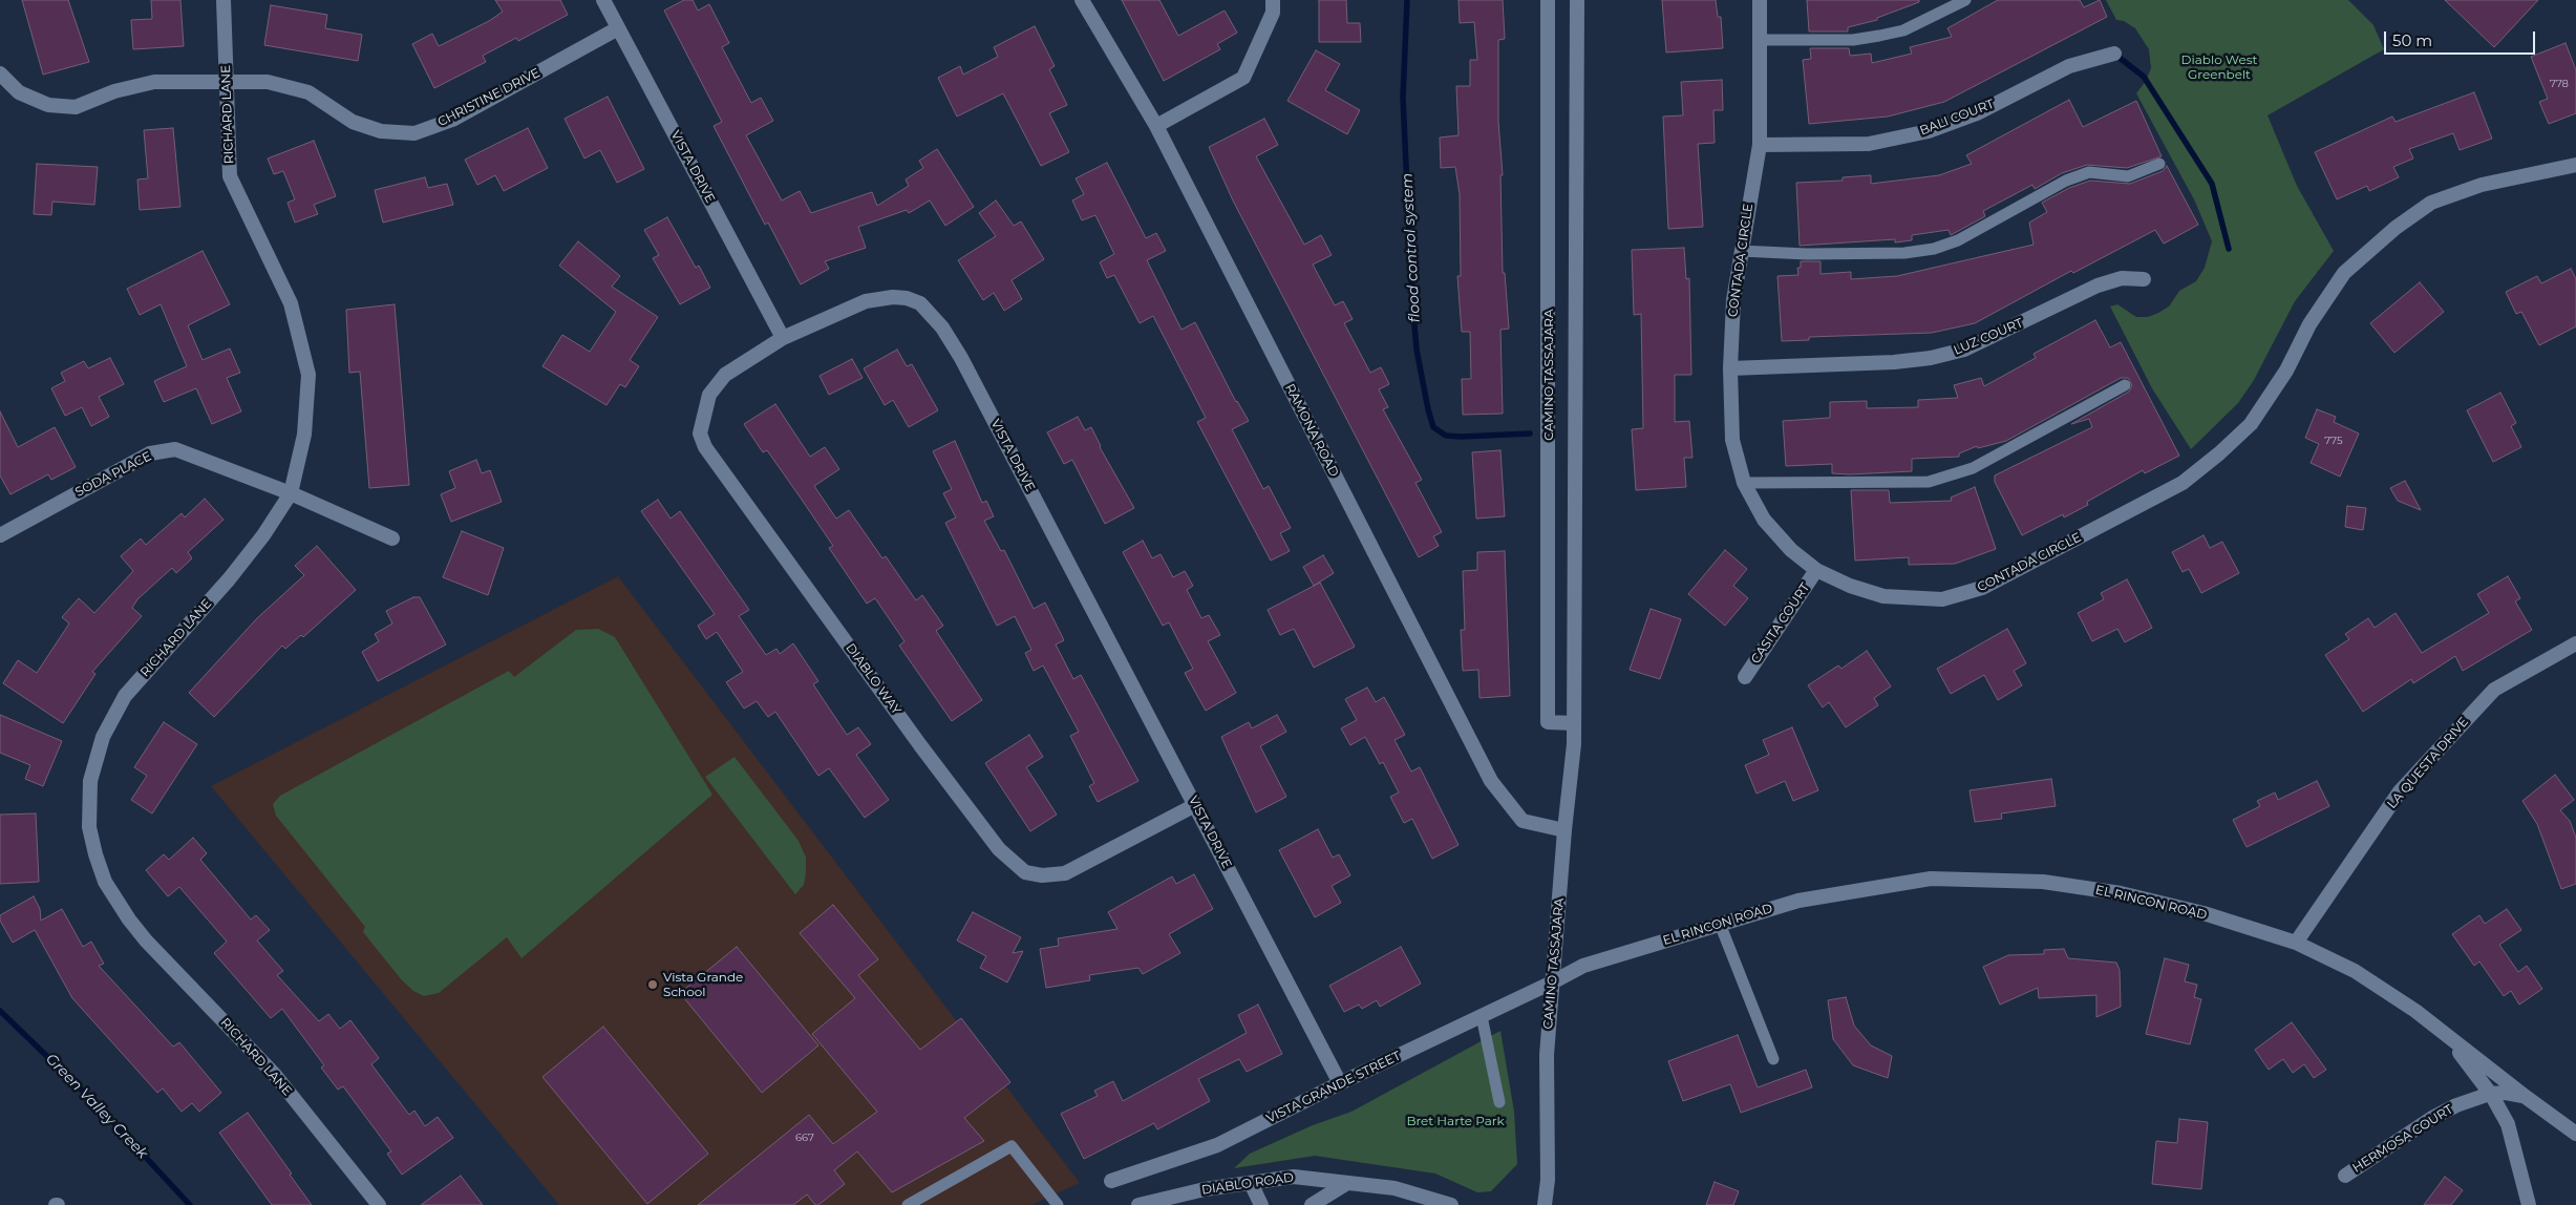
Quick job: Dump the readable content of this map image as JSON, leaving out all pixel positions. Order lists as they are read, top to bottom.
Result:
{
  "streets": {
    "street": [
      "CHRISTINE DRIVE",
      "RICHARD LANE",
      "BALI COURT",
      "VISTA DRIVE",
      "CONTADA CIRCLE",
      "LUZ COURT",
      "CAMINO TASSAJARA",
      "RAMONA ROAD",
      "SODA PLACE",
      "CASITA COURT",
      "DIABLO WAY",
      "LA QUESTA DRIVE",
      "EL RINCON ROAD",
      "VISTA GRANDE STREET",
      "HERMOSA COURT",
      "DIABLO ROAD"
    ]
  },
  "crossings": [
    ["CHRISTINE DRIVE", "RICHARD LANE"],
    ["CHRISTINE DRIVE", "VISTA DRIVE"],
    ["RICHARD LANE", "SODA PLACE"],
    ["BALI COURT", "CONTADA CIRCLE"],
    ["VISTA DRIVE", "DIABLO WAY"],
    ["VISTA DRIVE", "VISTA GRANDE STREET"],
    ["CONTADA CIRCLE", "LUZ COURT"],
    ["CONTADA CIRCLE", "CASITA COURT"],
    ["CAMINO TASSAJARA", "RAMONA ROAD"],
    ["CAMINO TASSAJARA", "EL RINCON ROAD"],
    ["CAMINO TASSAJARA", "VISTA GRANDE STREET"],
    ["LA QUESTA DRIVE", "EL RINCON ROAD"],
    ["EL RINCON ROAD", "VISTA GRANDE STREET"]
  ],
  "water": ["flood control system", "Green Valley Creek"],
  "parks": ["Diablo West Greenbelt", "Bret Harte Park"],
  "places": ["Vista Grande School"],
  "house_numbers": ["778", "775", "667"],
  "scale_bar": "50 m"
}
